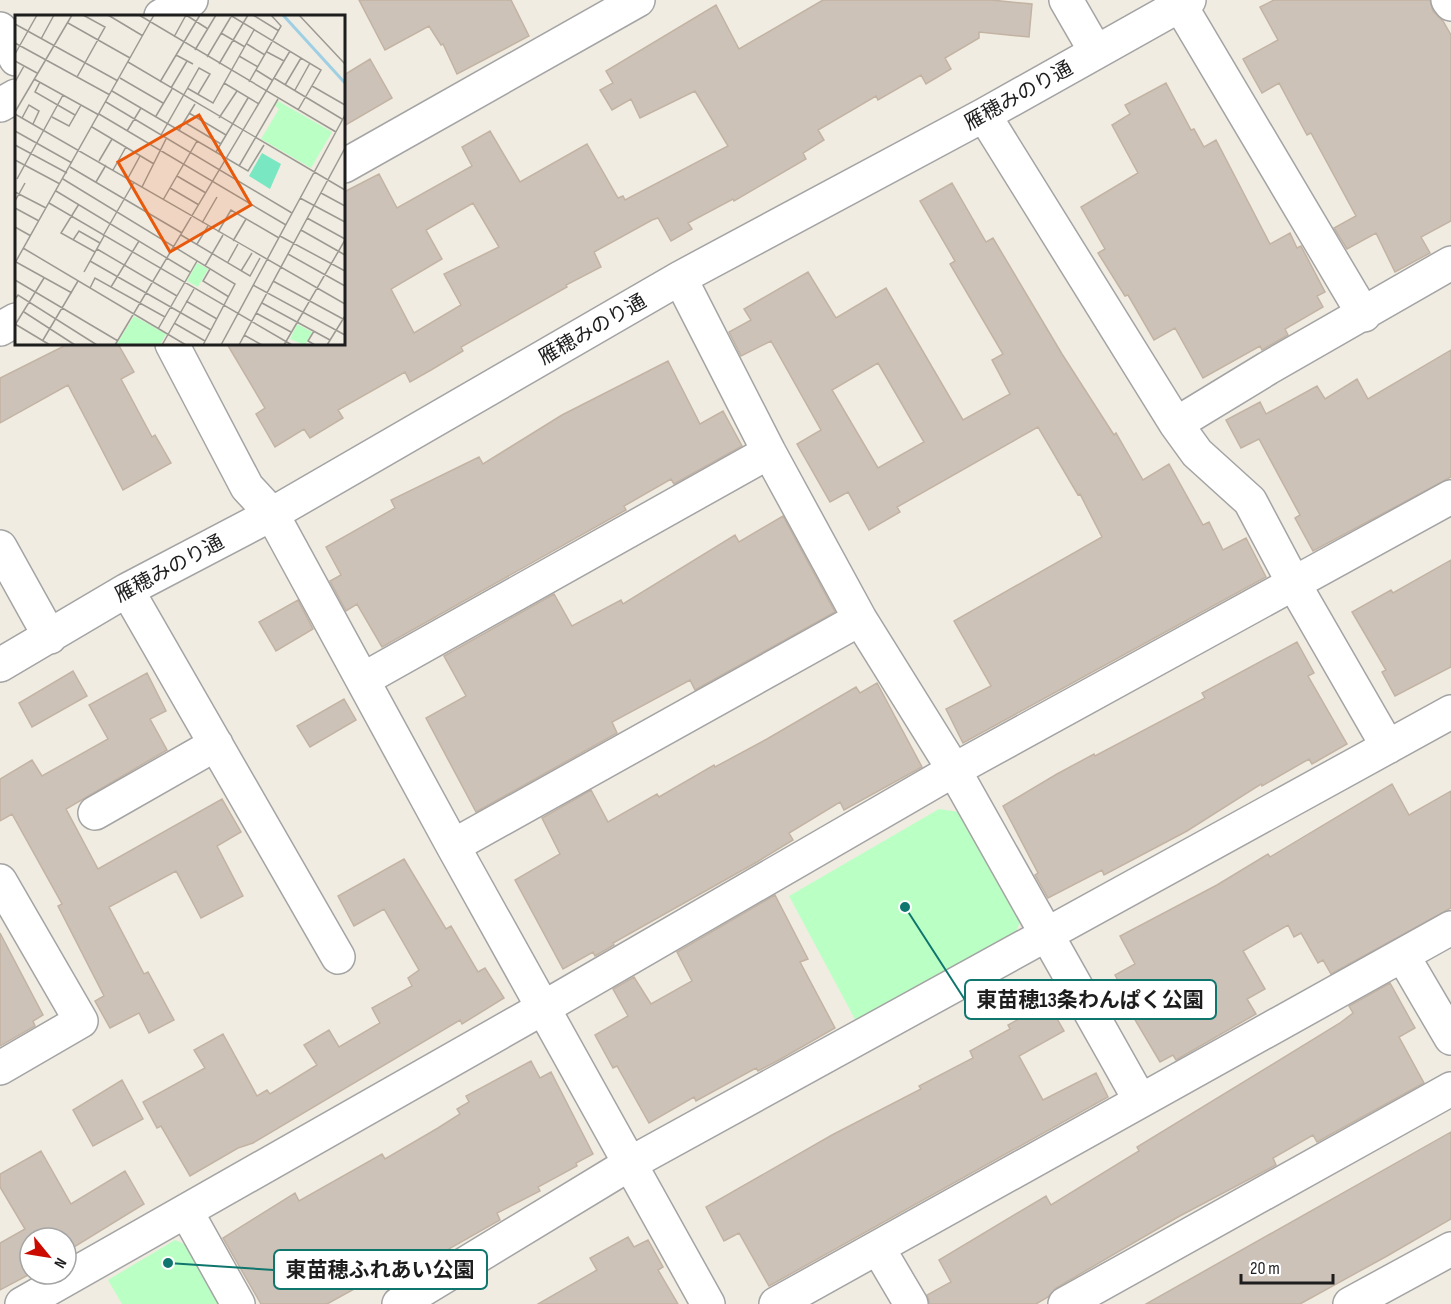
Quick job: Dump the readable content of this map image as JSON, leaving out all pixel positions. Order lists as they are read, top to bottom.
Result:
{
  "streets": {
    "street": ["雁穂みのり通"]
  },
  "places": ["東苗穂13条わんぱく公園", "東苗穂ふれあい公園"],
  "scale_bar": "20 m",
  "north": "bottom right"
}
